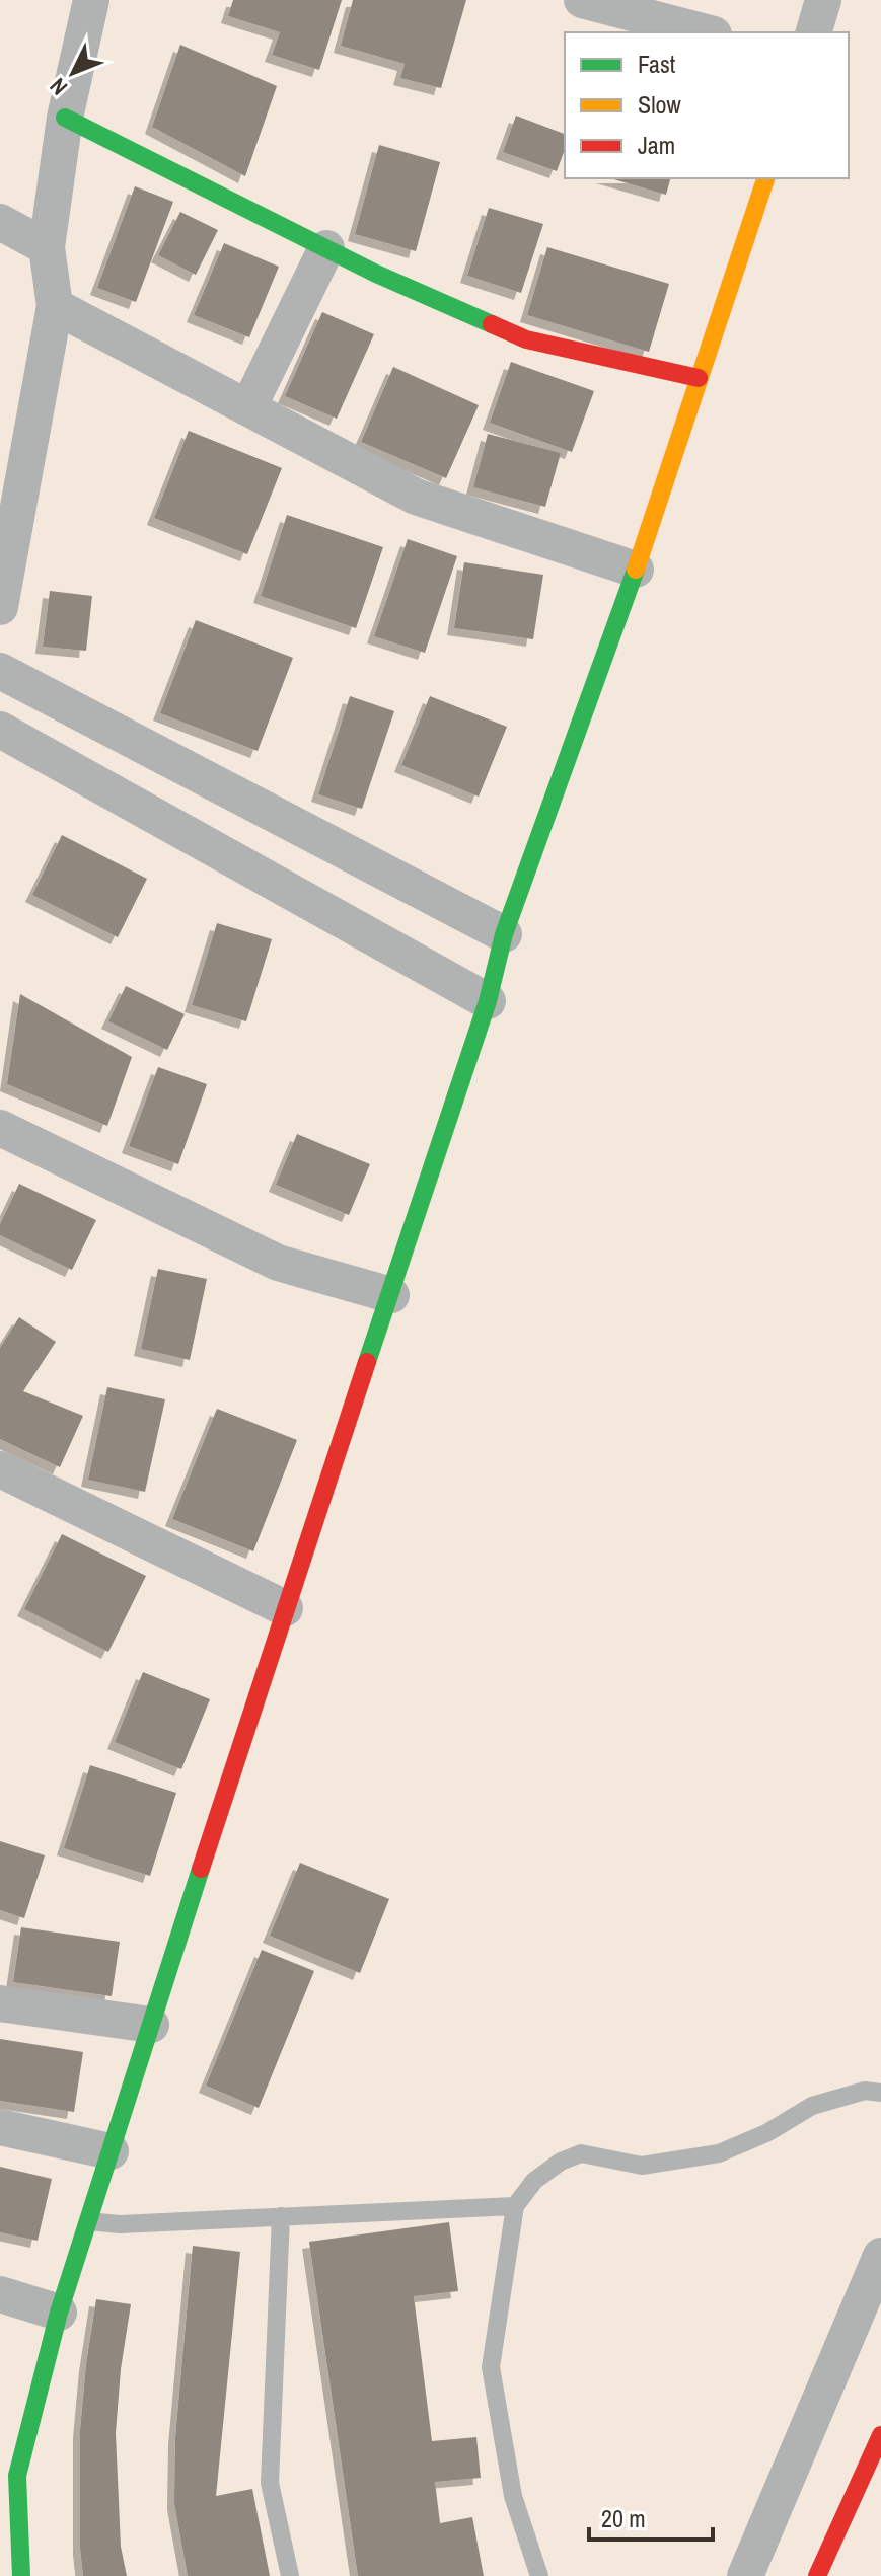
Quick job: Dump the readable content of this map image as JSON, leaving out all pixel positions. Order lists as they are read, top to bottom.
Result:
{
  "legend": ["Fast", "Slow", "Jam"],
  "scale_bar": "20 m",
  "north": "bottom left"
}
